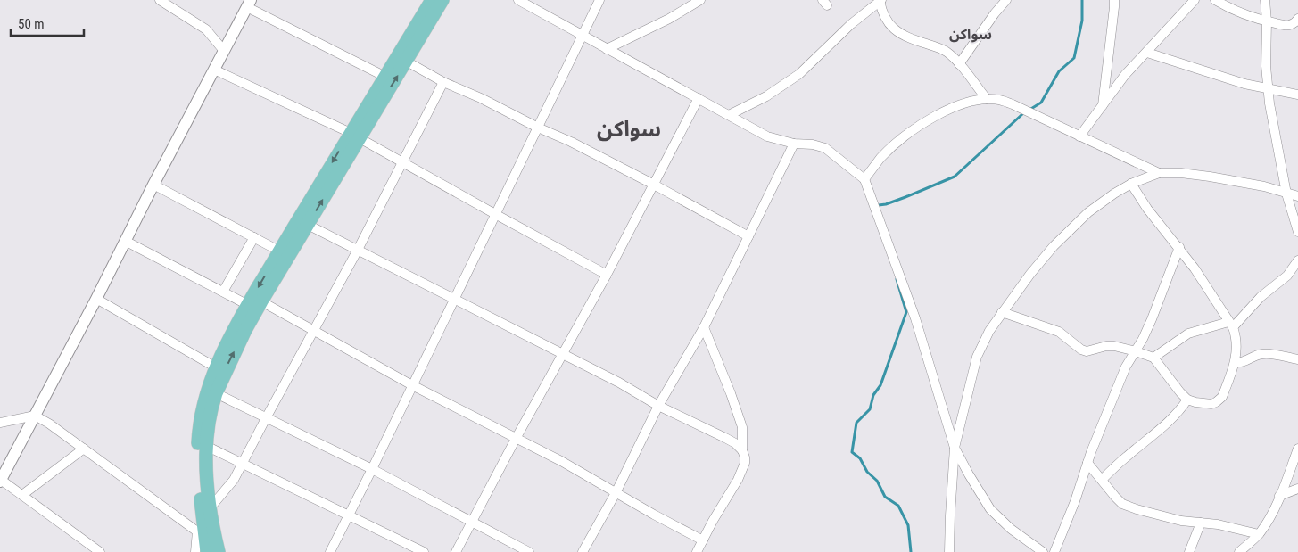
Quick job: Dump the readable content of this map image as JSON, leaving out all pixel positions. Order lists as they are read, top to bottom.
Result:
{
  "districts": ["سواكن", "سواكن"],
  "scale_bar": "50 m"
}
